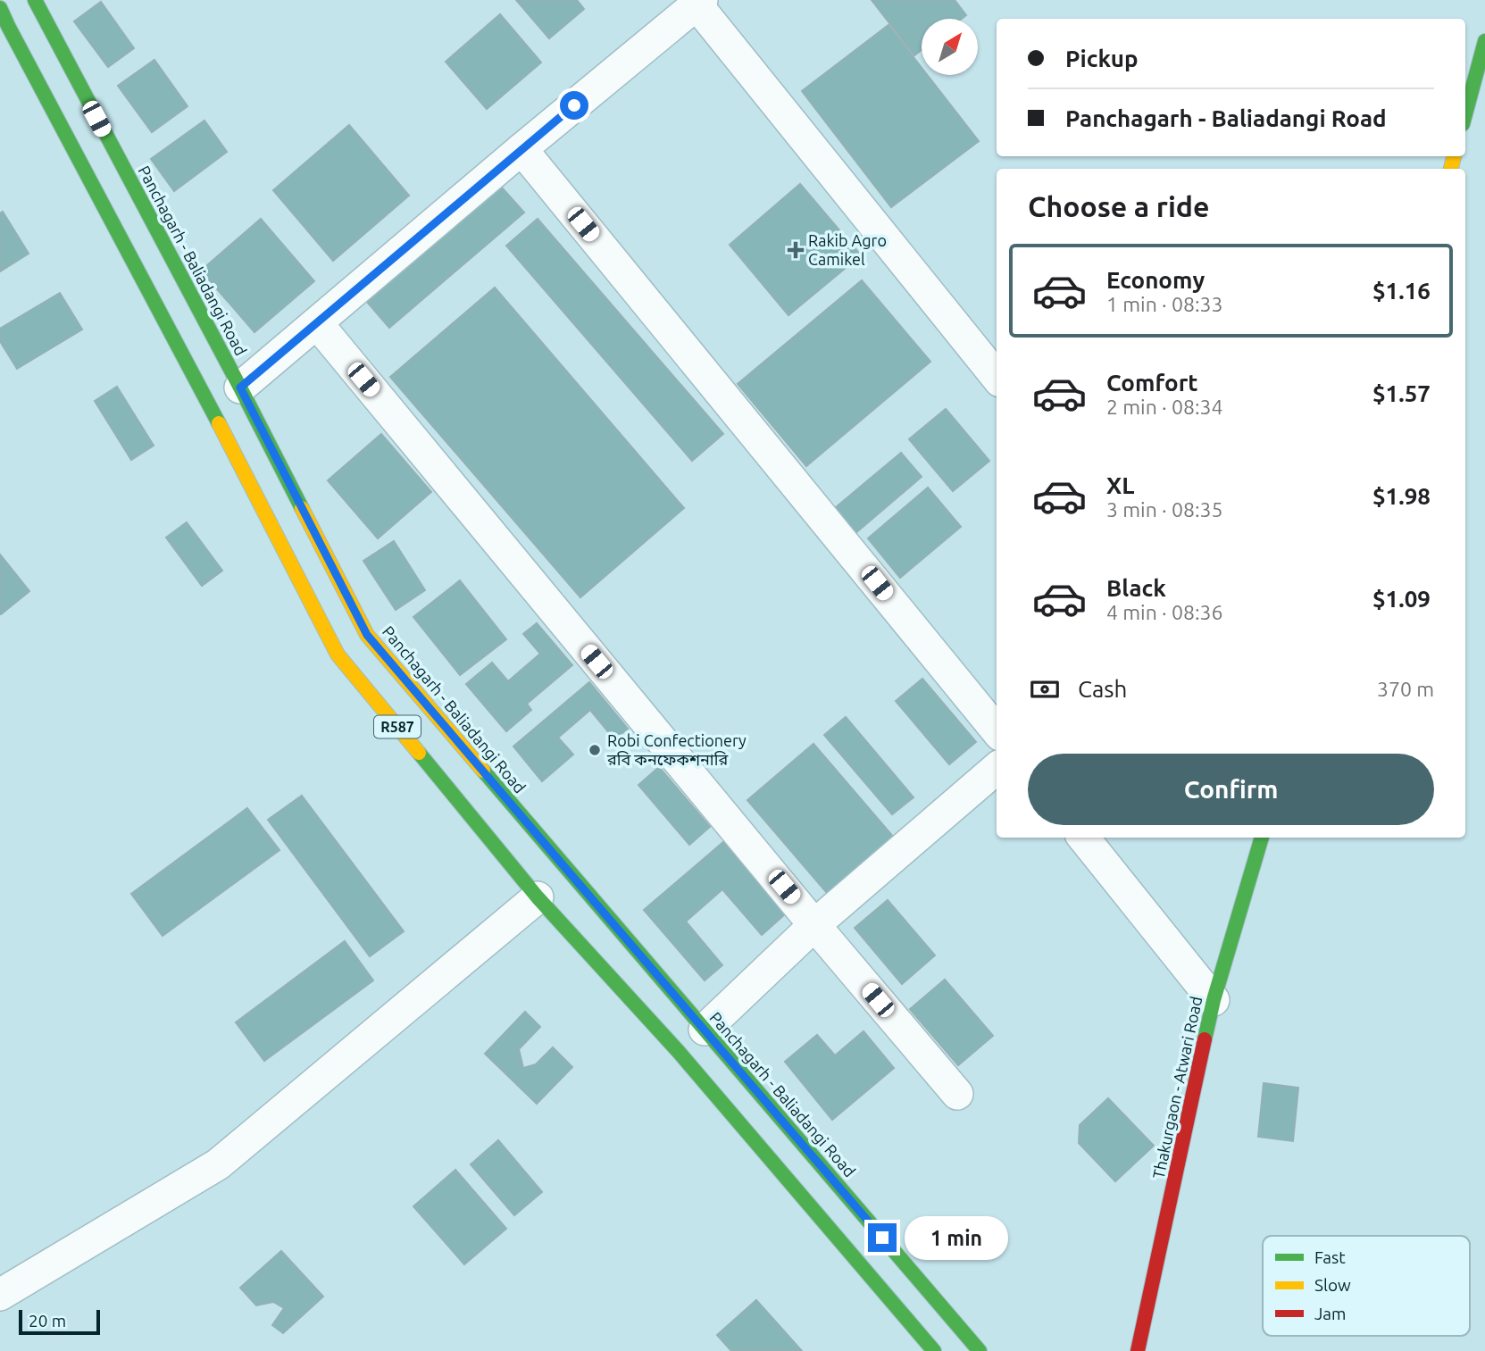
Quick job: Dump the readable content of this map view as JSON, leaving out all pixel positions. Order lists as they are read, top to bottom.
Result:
{
  "streets": {
    "main road": ["Panchagarh - Baliadangi Road", "R587", "Thakurgaon - Atwari Road"]
  },
  "places": {
    "health": ["Rakib Agro Camikel"],
    "other": ["Robi Confectionery রবি কনফেকশনারি"]
  },
  "legend": ["Fast", "Slow", "Jam"],
  "scale_bar": "20 m",
  "north": "top right",
  "page": {
    "banner": ["Pickup", "Panchagarh - Baliadangi Road"],
    "heading": "Choose a ride",
    "list": [
      {
        "name": "Economy",
        "note": "1 min · 08:33",
        "value": "$1.16"
      },
      {
        "name": "Comfort",
        "note": "2 min · 08:34",
        "value": "$1.57"
      },
      {
        "name": "XL",
        "note": "3 min · 08:35",
        "value": "$1.98"
      },
      {
        "name": "Black",
        "note": "4 min · 08:36",
        "value": "$1.09"
      }
    ],
    "pay": ["Cash", "370 m"],
    "buttons": "Confirm",
    "bubble": "1 min",
    "scale": "20 m"
  }
}
